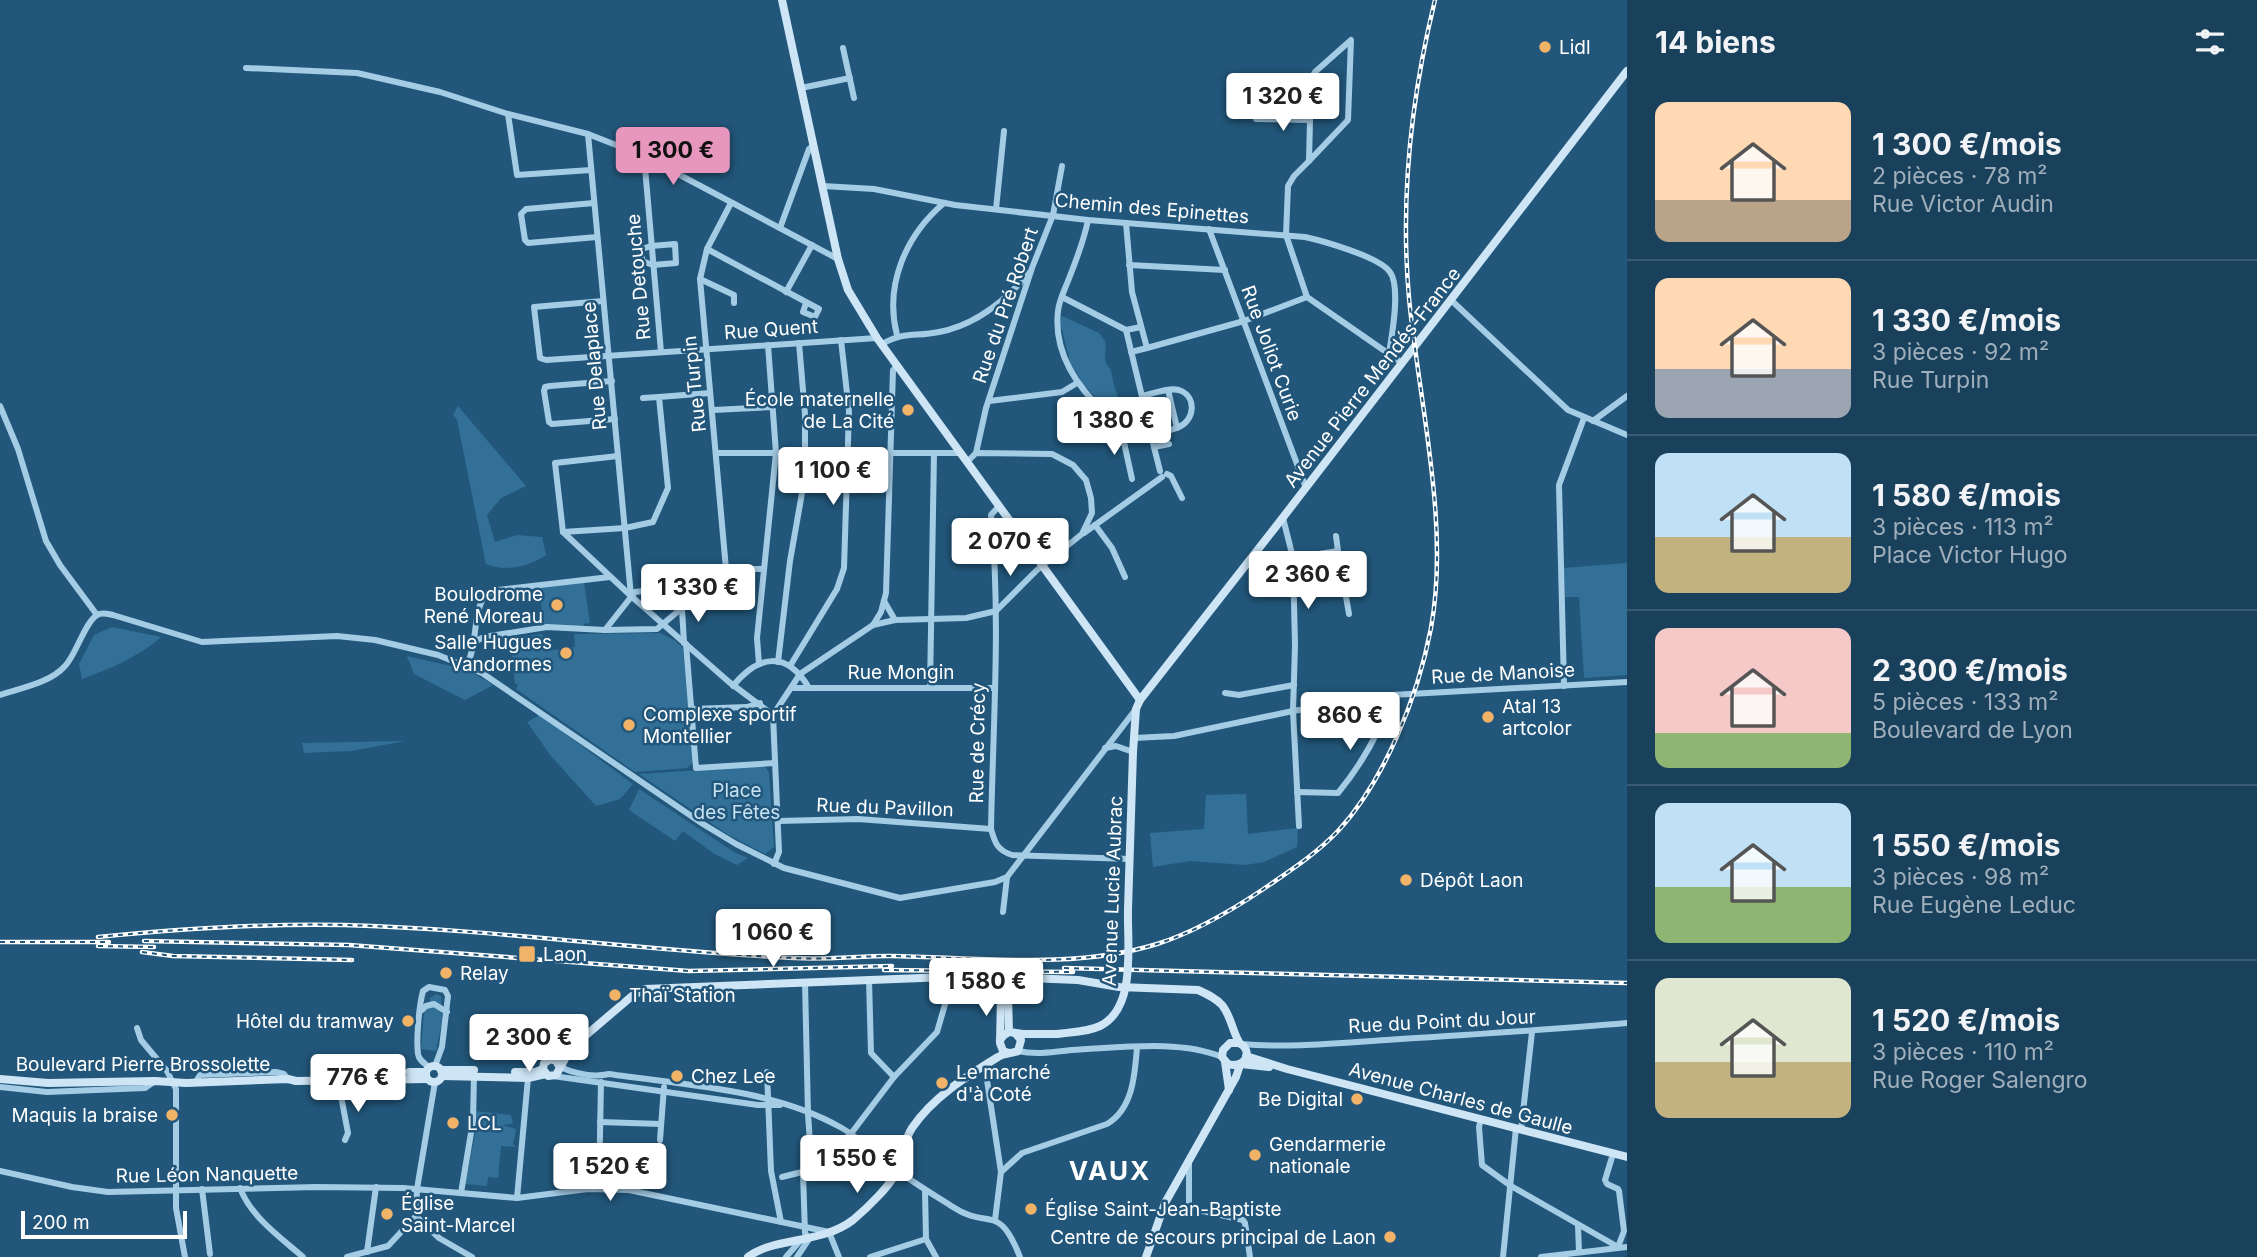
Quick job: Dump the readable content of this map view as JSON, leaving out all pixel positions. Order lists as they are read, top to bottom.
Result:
{
  "streets": {
    "main road": [
      "Avenue Pierre Mendés-France",
      "Avenue Lucie Aubrac",
      "Boulevard Pierre Brossolette",
      "Avenue Charles de Gaulle"
    ],
    "street": [
      "Chemin des Epinettes",
      "Rue Detouche",
      "Rue du Pré Robert",
      "Rue Quent",
      "Rue Joliot Curie",
      "Rue Delaplace",
      "Rue Turpin",
      "Rue Mongin",
      "Rue de Manoise",
      "Rue de Crécy",
      "Rue du Pavillon",
      "Rue du Point du Jour",
      "Rue Léon Nanquette"
    ]
  },
  "crossings": [
    ["Chemin des Epinettes", "Rue du Pré Robert"],
    ["Chemin des Epinettes", "Rue Joliot Curie"],
    ["Rue Detouche", "Rue Quent"],
    ["Rue Quent", "Rue Delaplace"],
    ["Rue Quent", "Rue Turpin"],
    ["Rue Joliot Curie", "Avenue Pierre Mendés-France"],
    ["Avenue Pierre Mendés-France", "Avenue Lucie Aubrac"],
    ["Rue Mongin", "Rue de Crécy"],
    ["Rue de Manoise", "Avenue Lucie Aubrac"],
    ["Rue de Crécy", "Rue du Pavillon"],
    ["Rue de Crécy", "Avenue Lucie Aubrac"]
  ],
  "districts": ["VAUX"],
  "parks": ["Place des Fêtes"],
  "places": {
    "other": [
      "Lidl",
      "École maternelle de La Cité",
      "Boulodrome René Moreau",
      "Salle Hugues Vandormes",
      "Atal 13 artcolor",
      "Complexe sportif Montellier",
      "Dépôt Laon",
      "Relay",
      "Thaï Station",
      "Hôtel du tramway",
      "Chez Lee",
      "Le marché d'à Coté",
      "Be Digital",
      "Maquis la braise",
      "LCL",
      "Gendarmerie nationale",
      "Église Saint-Jean-Baptiste",
      "Église Saint-Marcel",
      "Centre de secours principal de Laon"
    ],
    "transit": ["Laon"]
  },
  "scale_bar": "200 m",
  "page": {
    "heading": "14 biens",
    "price": [
      "1 320 €",
      "1 300 €",
      "1 380 €",
      "1 100 €",
      "2 070 €",
      "2 360 €",
      "1 330 €",
      "860 €",
      "1 060 €",
      "1 580 €",
      "2 300 €",
      "776 €",
      "1 550 €",
      "1 520 €"
    ],
    "list": [
      {
        "name": "1 300 €/mois",
        "note": "2 pièces · 78 m² · Rue Victor Audin"
      },
      {
        "name": "1 330 €/mois",
        "note": "3 pièces · 92 m² · Rue Turpin"
      },
      {
        "name": "1 580 €/mois",
        "note": "3 pièces · 113 m² · Place Victor Hugo"
      },
      {
        "name": "2 300 €/mois",
        "note": "5 pièces · 133 m² · Boulevard de Lyon"
      },
      {
        "name": "1 550 €/mois",
        "note": "3 pièces · 98 m² · Rue Eugène Leduc"
      },
      {
        "name": "1 520 €/mois",
        "note": "3 pièces · 110 m² · Rue Roger Salengro"
      }
    ],
    "scale": "200 m"
  }
}
